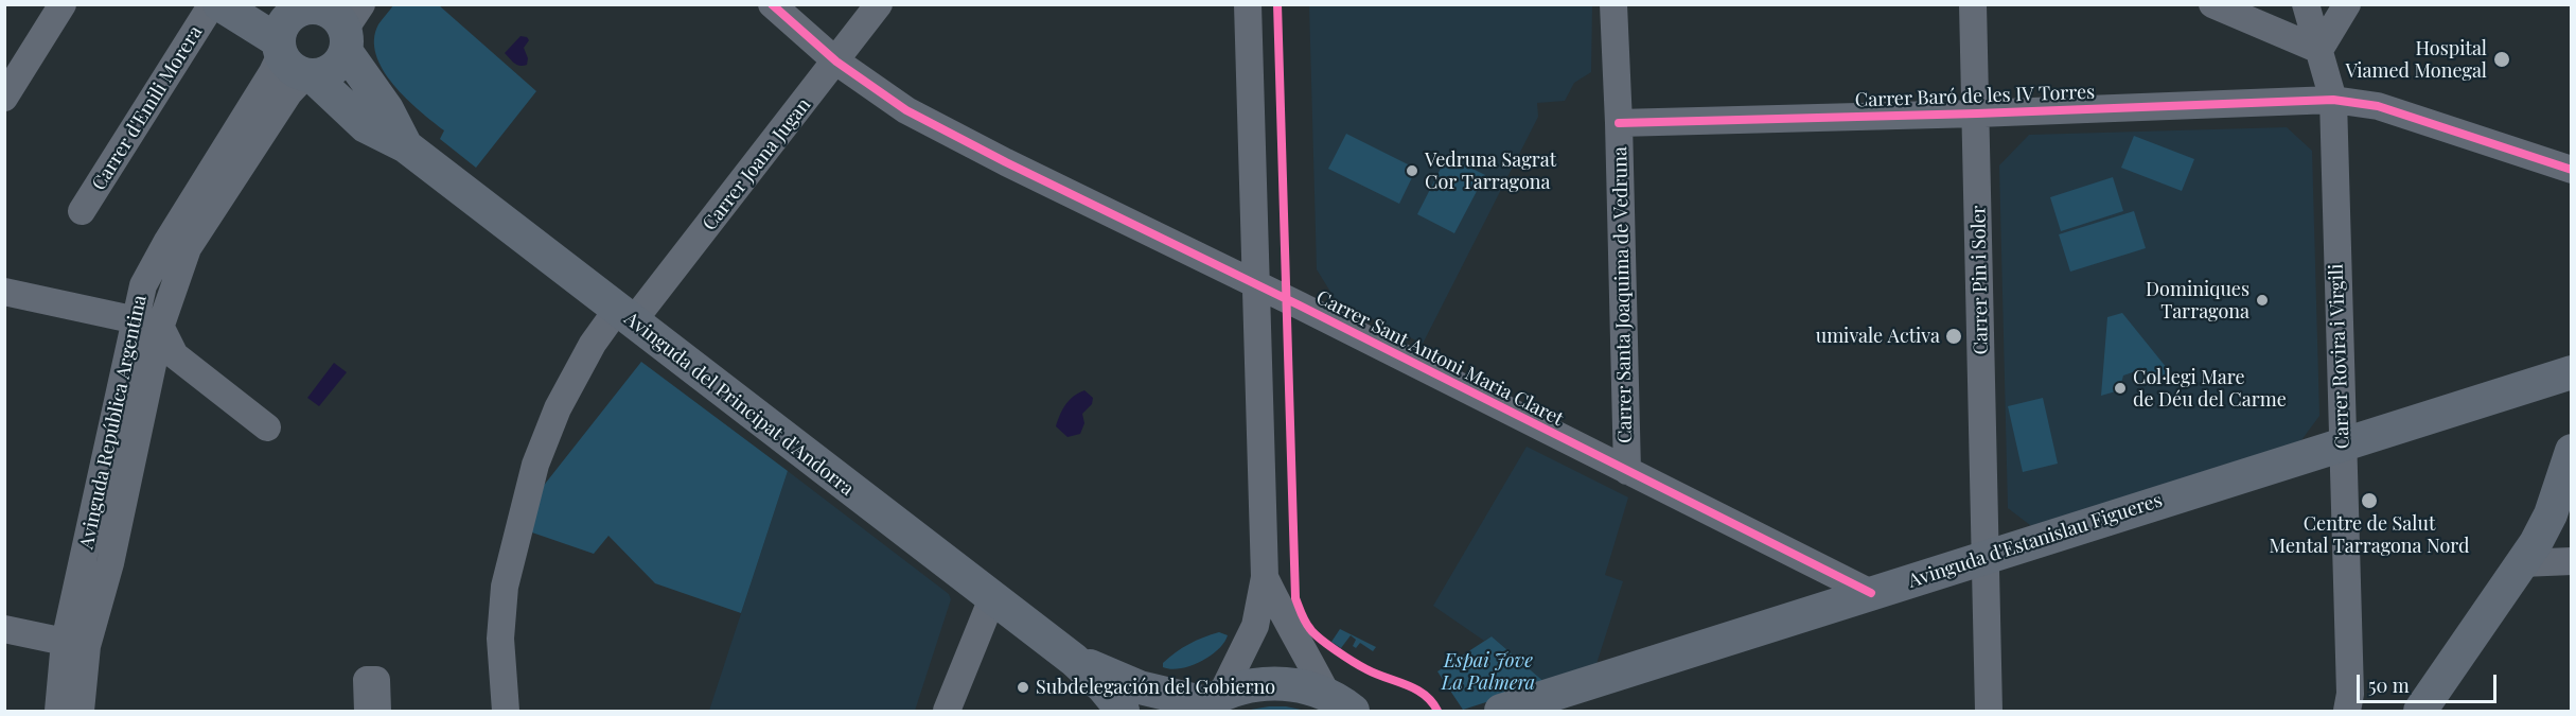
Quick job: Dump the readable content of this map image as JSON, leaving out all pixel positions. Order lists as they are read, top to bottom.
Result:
{
  "streets": {
    "main road": ["Avinguda del Principat d'Andorra", "Avinguda d'Estanislau Figueres"],
    "street": [
      "Carrer Baró de les IV Torres",
      "Carrer d'Emili Morera",
      "Carrer Joana Jugan",
      "Carrer Pin i Soler",
      "Carrer Santa Joaquima de Vedruna",
      "Carrer Rovira i Virgili",
      "Carrer Sant Antoni Maria Claret",
      "Avinguda República Argentina"
    ]
  },
  "crossings": [
    ["Carrer Baró de les IV Torres", "Carrer Pin i Soler"],
    ["Carrer Baró de les IV Torres", "Carrer Santa Joaquima de Vedruna"],
    ["Carrer Baró de les IV Torres", "Carrer Rovira i Virgili"],
    ["Carrer Joana Jugan", "Carrer Sant Antoni Maria Claret"],
    ["Carrer Joana Jugan", "Avinguda del Principat d'Andorra"],
    ["Carrer Pin i Soler", "Avinguda d'Estanislau Figueres"],
    ["Carrer Santa Joaquima de Vedruna", "Carrer Sant Antoni Maria Claret"],
    ["Carrer Rovira i Virgili", "Avinguda d'Estanislau Figueres"],
    ["Carrer Sant Antoni Maria Claret", "Avinguda d'Estanislau Figueres"],
    ["Avinguda del Principat d'Andorra", "Avinguda República Argentina"]
  ],
  "parks": ["Espai Jove La Palmera"],
  "places": [
    "Hospital Viamed Monegal",
    "Vedruna Sagrat Cor Tarragona",
    "Dominiques Tarragona",
    "umivale Activa",
    "Col·legi Mare de Déu del Carme",
    "Centre de Salut Mental Tarragona Nord",
    "Subdelegación del Gobierno"
  ],
  "scale_bar": "50 m"
}
